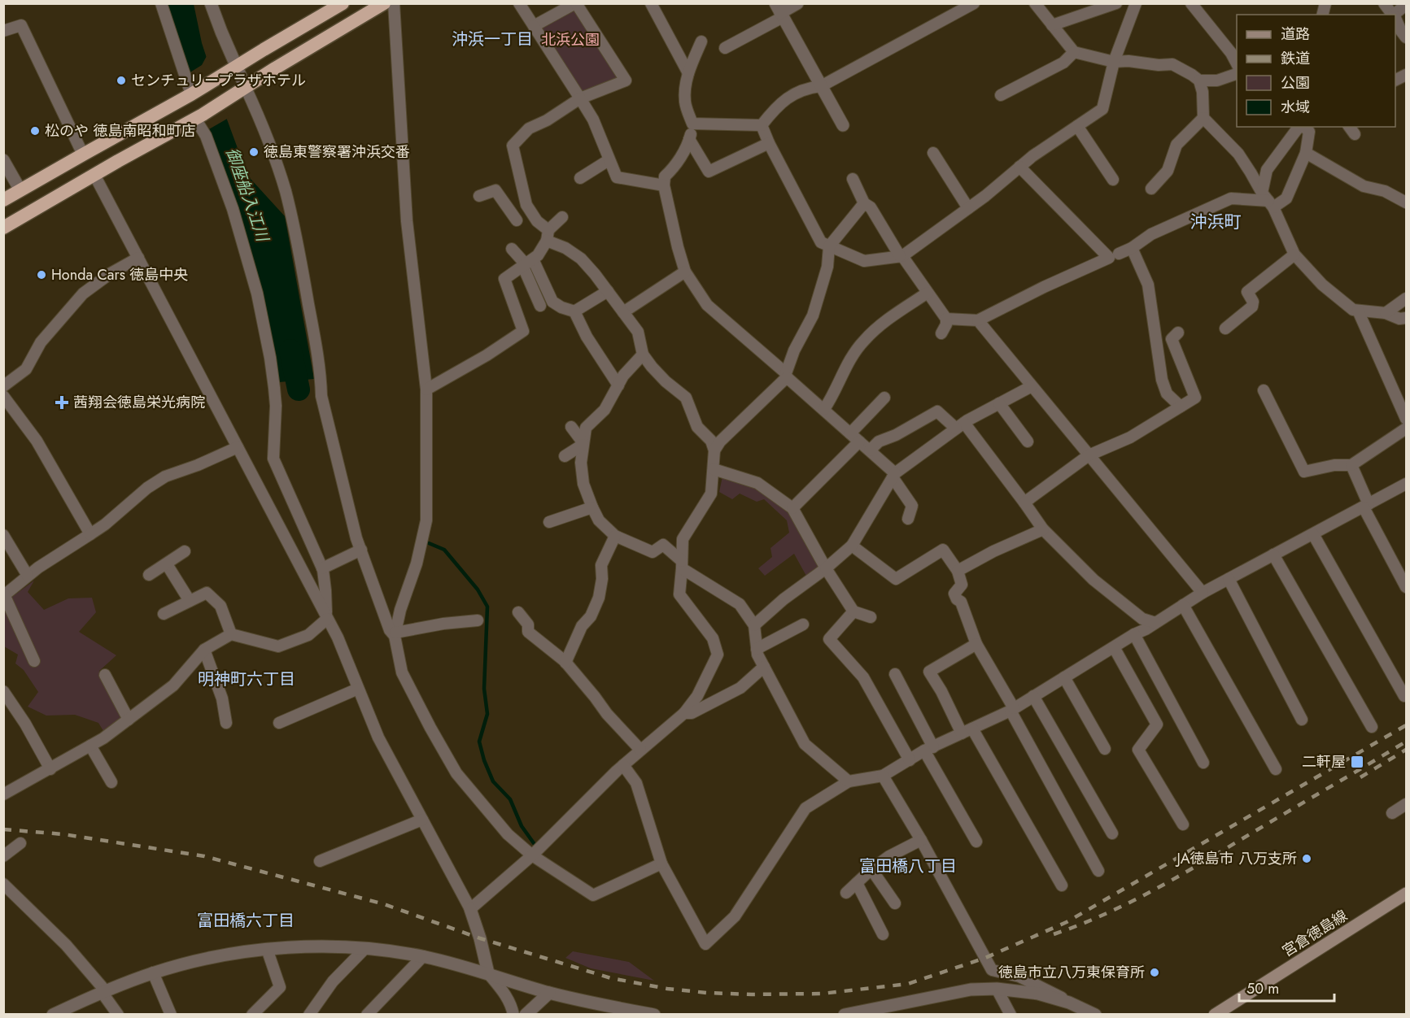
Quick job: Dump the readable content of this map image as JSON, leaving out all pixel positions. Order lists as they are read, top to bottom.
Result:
{
  "streets": {
    "main road": ["宮倉徳島線"]
  },
  "districts": [
    "沖浜一丁目",
    "沖浜町",
    "明神町六丁目",
    "富田橋八丁目",
    "富田橋六丁目"
  ],
  "water": ["御座船入江川"],
  "parks": ["北浜公園"],
  "places": {
    "other": [
      "センチュリープラザホテル",
      "松のや 徳島南昭和町店",
      "徳島東警察署沖浜交番",
      "Honda Cars 徳島中央",
      "JA徳島市 八万支所",
      "徳島市立八万東保育所"
    ],
    "health": ["茜翔会徳島栄光病院"],
    "transit": ["二軒屋"]
  },
  "legend": [
    "道路",
    "鉄道",
    "公園",
    "水域"
  ],
  "scale_bar": "50 m"
}
